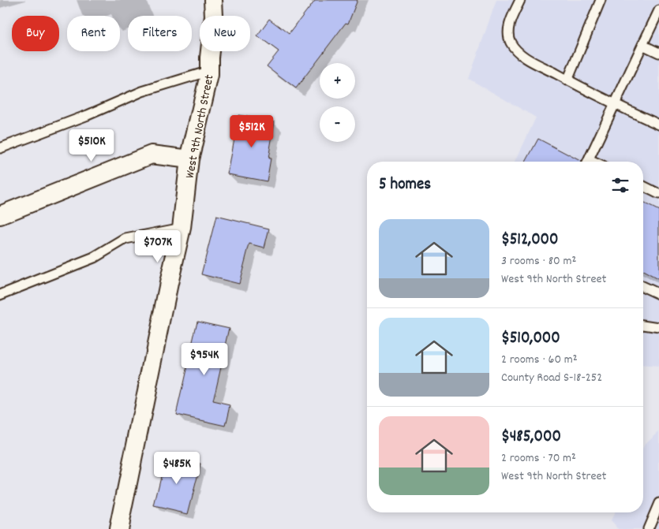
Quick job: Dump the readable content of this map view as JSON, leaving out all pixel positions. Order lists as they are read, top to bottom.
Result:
{
  "streets": {
    "street": ["West 9th North Street"]
  },
  "page": {
    "chip": [
      "Buy",
      "Rent",
      "Filters",
      "New"
    ],
    "map_buttons": ["+", "−"],
    "price": [
      "$512K",
      "$510K",
      "$707K",
      "$954K",
      "$485K"
    ],
    "heading": "5 homes",
    "list": [
      {
        "name": "$512,000",
        "note": "3 rooms · 80 m² · West 9th North Street"
      },
      {
        "name": "$510,000",
        "note": "2 rooms · 60 m² · County Road S-18-252"
      },
      {
        "name": "$485,000",
        "note": "2 rooms · 70 m² · West 9th North Street"
      }
    ]
  }
}
